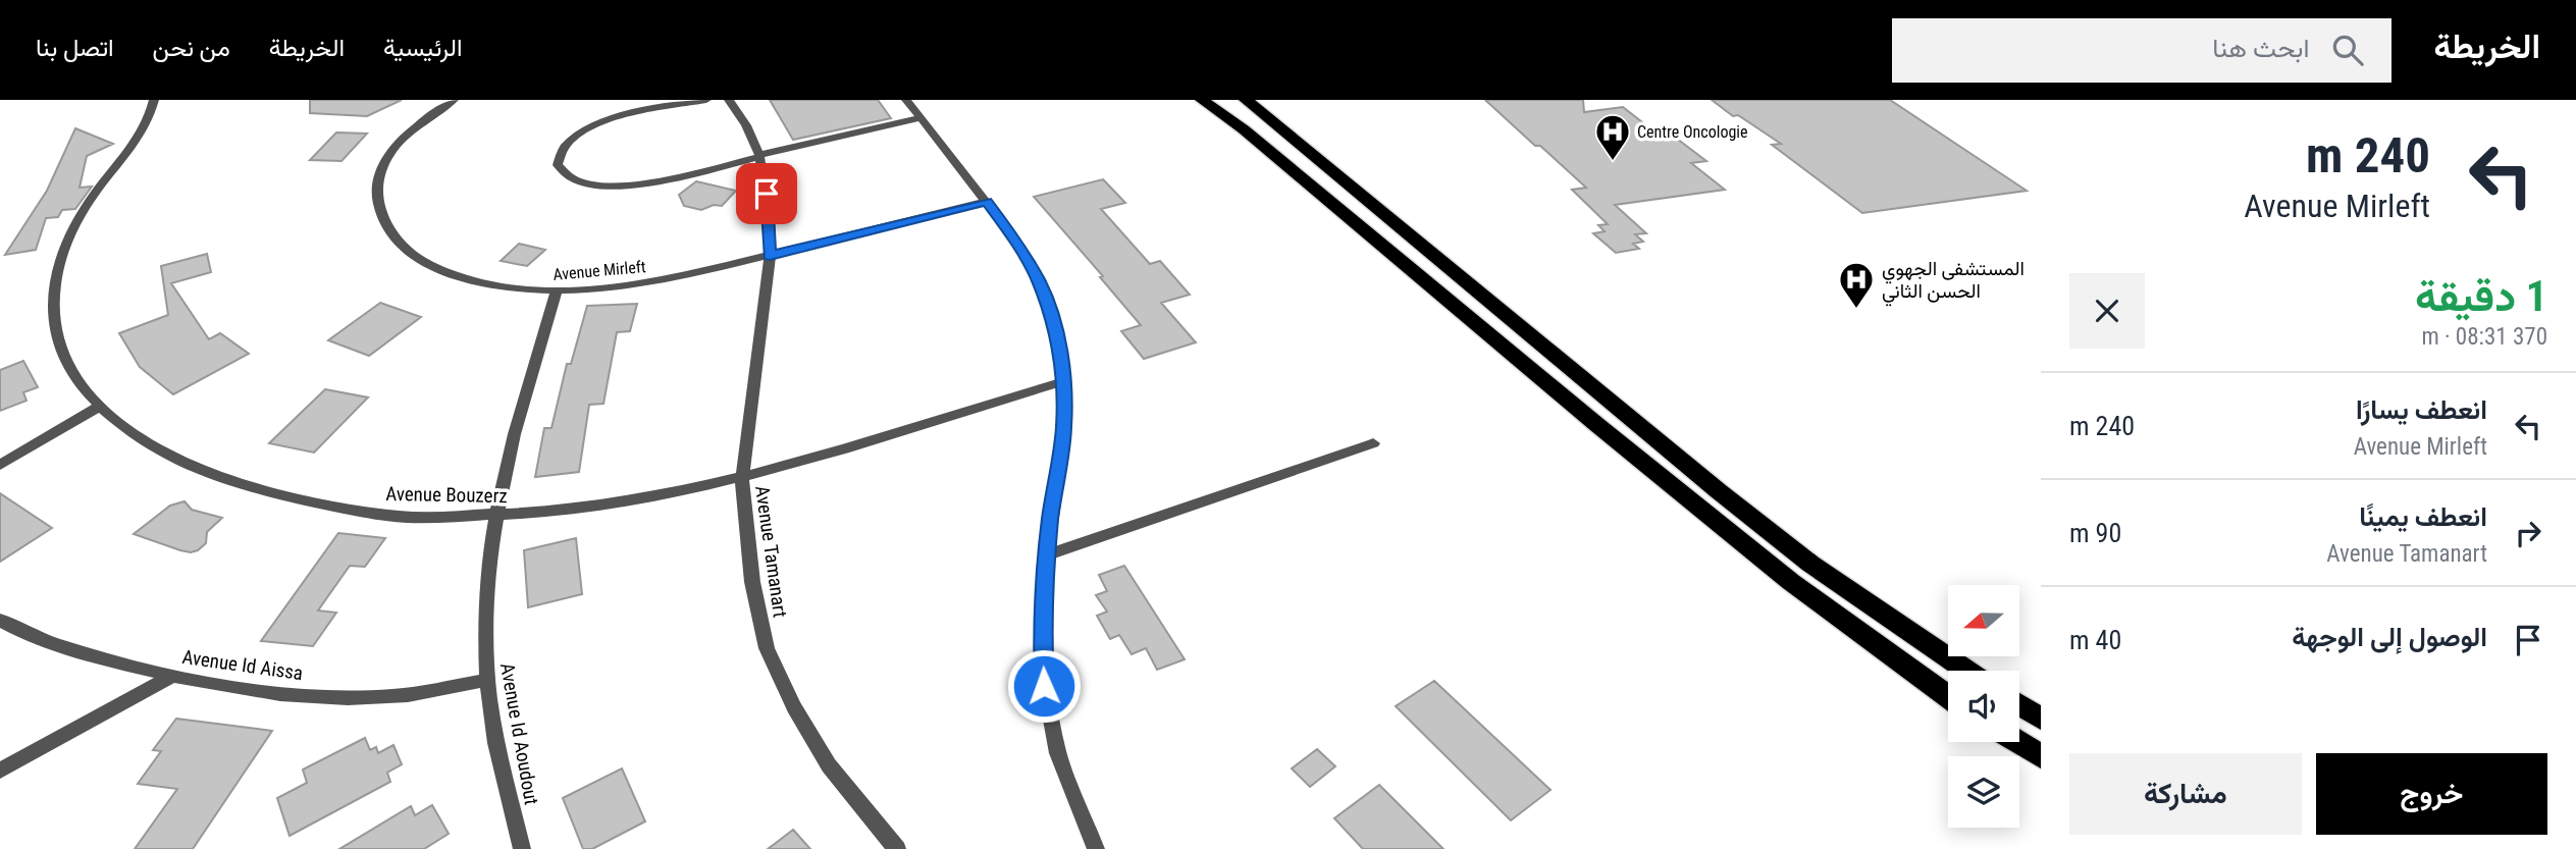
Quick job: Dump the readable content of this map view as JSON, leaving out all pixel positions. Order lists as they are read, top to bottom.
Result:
{
  "streets": {
    "street": [
      "Avenue Mirleft",
      "Avenue Bouzerz",
      "Avenue Tamanart",
      "Avenue Id Aissa",
      "Avenue Id Aoudout"
    ]
  },
  "crossings": [
    ["Avenue Mirleft", "Avenue Tamanart"],
    ["Avenue Mirleft", "Avenue Id Aoudout"],
    ["Avenue Bouzerz", "Avenue Tamanart"],
    ["Avenue Bouzerz", "Avenue Id Aoudout"],
    ["Avenue Id Aissa", "Avenue Id Aoudout"]
  ],
  "places": {
    "hospital": ["Centre Oncologie", "المستشفى الجهوي الحسن الثاني"]
  },
  "north": "left",
  "page": {
    "header": "الخريطة",
    "search": "ابحث هنا",
    "nav": [
      "الرئيسية",
      "الخريطة",
      "من نحن",
      "اتصل بنا"
    ],
    "turn": ["240 m", "Avenue Mirleft"],
    "heading": ["1 دقيقة", "370 m · 08:31"],
    "list": [
      {
        "name": "انعطف يسارًا",
        "note": "Avenue Mirleft",
        "value": "240 m"
      },
      {
        "name": "انعطف يمينًا",
        "note": "Avenue Tamanart",
        "value": "90 m"
      },
      {
        "name": "الوصول إلى الوجهة",
        "value": "40 m"
      }
    ],
    "buttons": ["خروج", "مشاركة"]
  }
}
